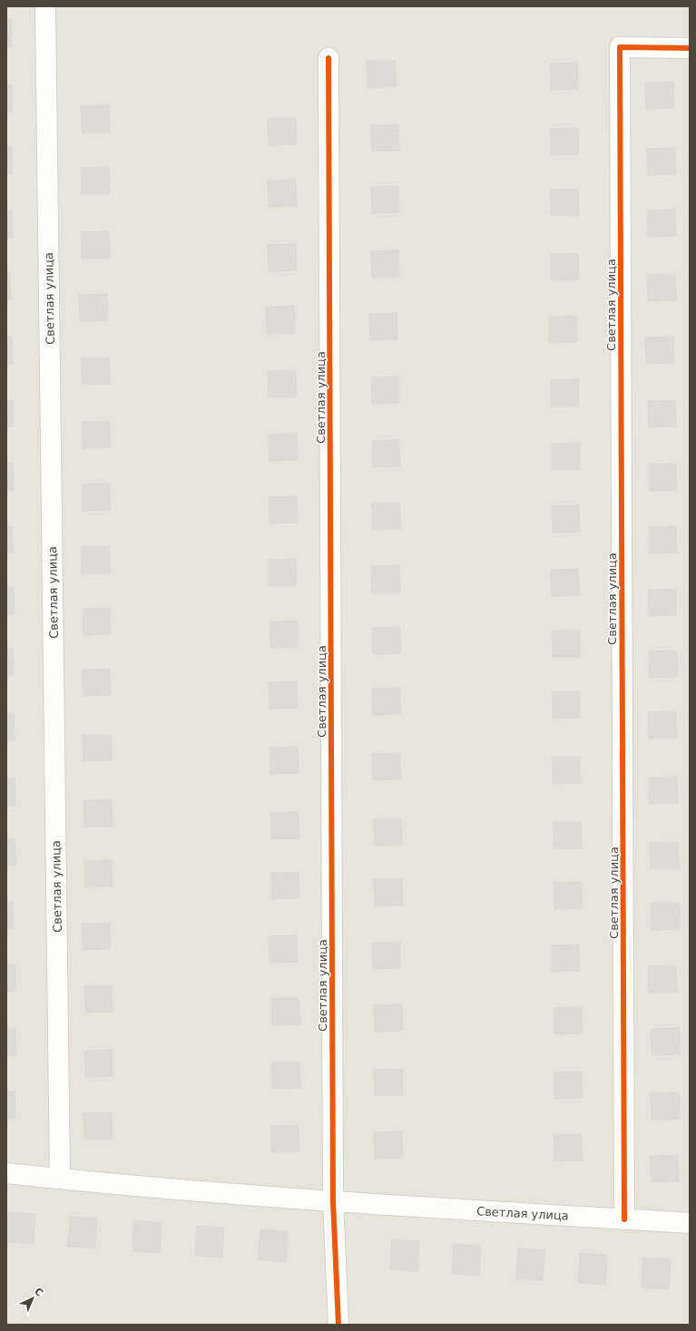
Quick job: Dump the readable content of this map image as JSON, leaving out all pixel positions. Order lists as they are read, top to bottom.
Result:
{
  "streets": {
    "street": ["Светлая улица"]
  },
  "north": "top right"
}
